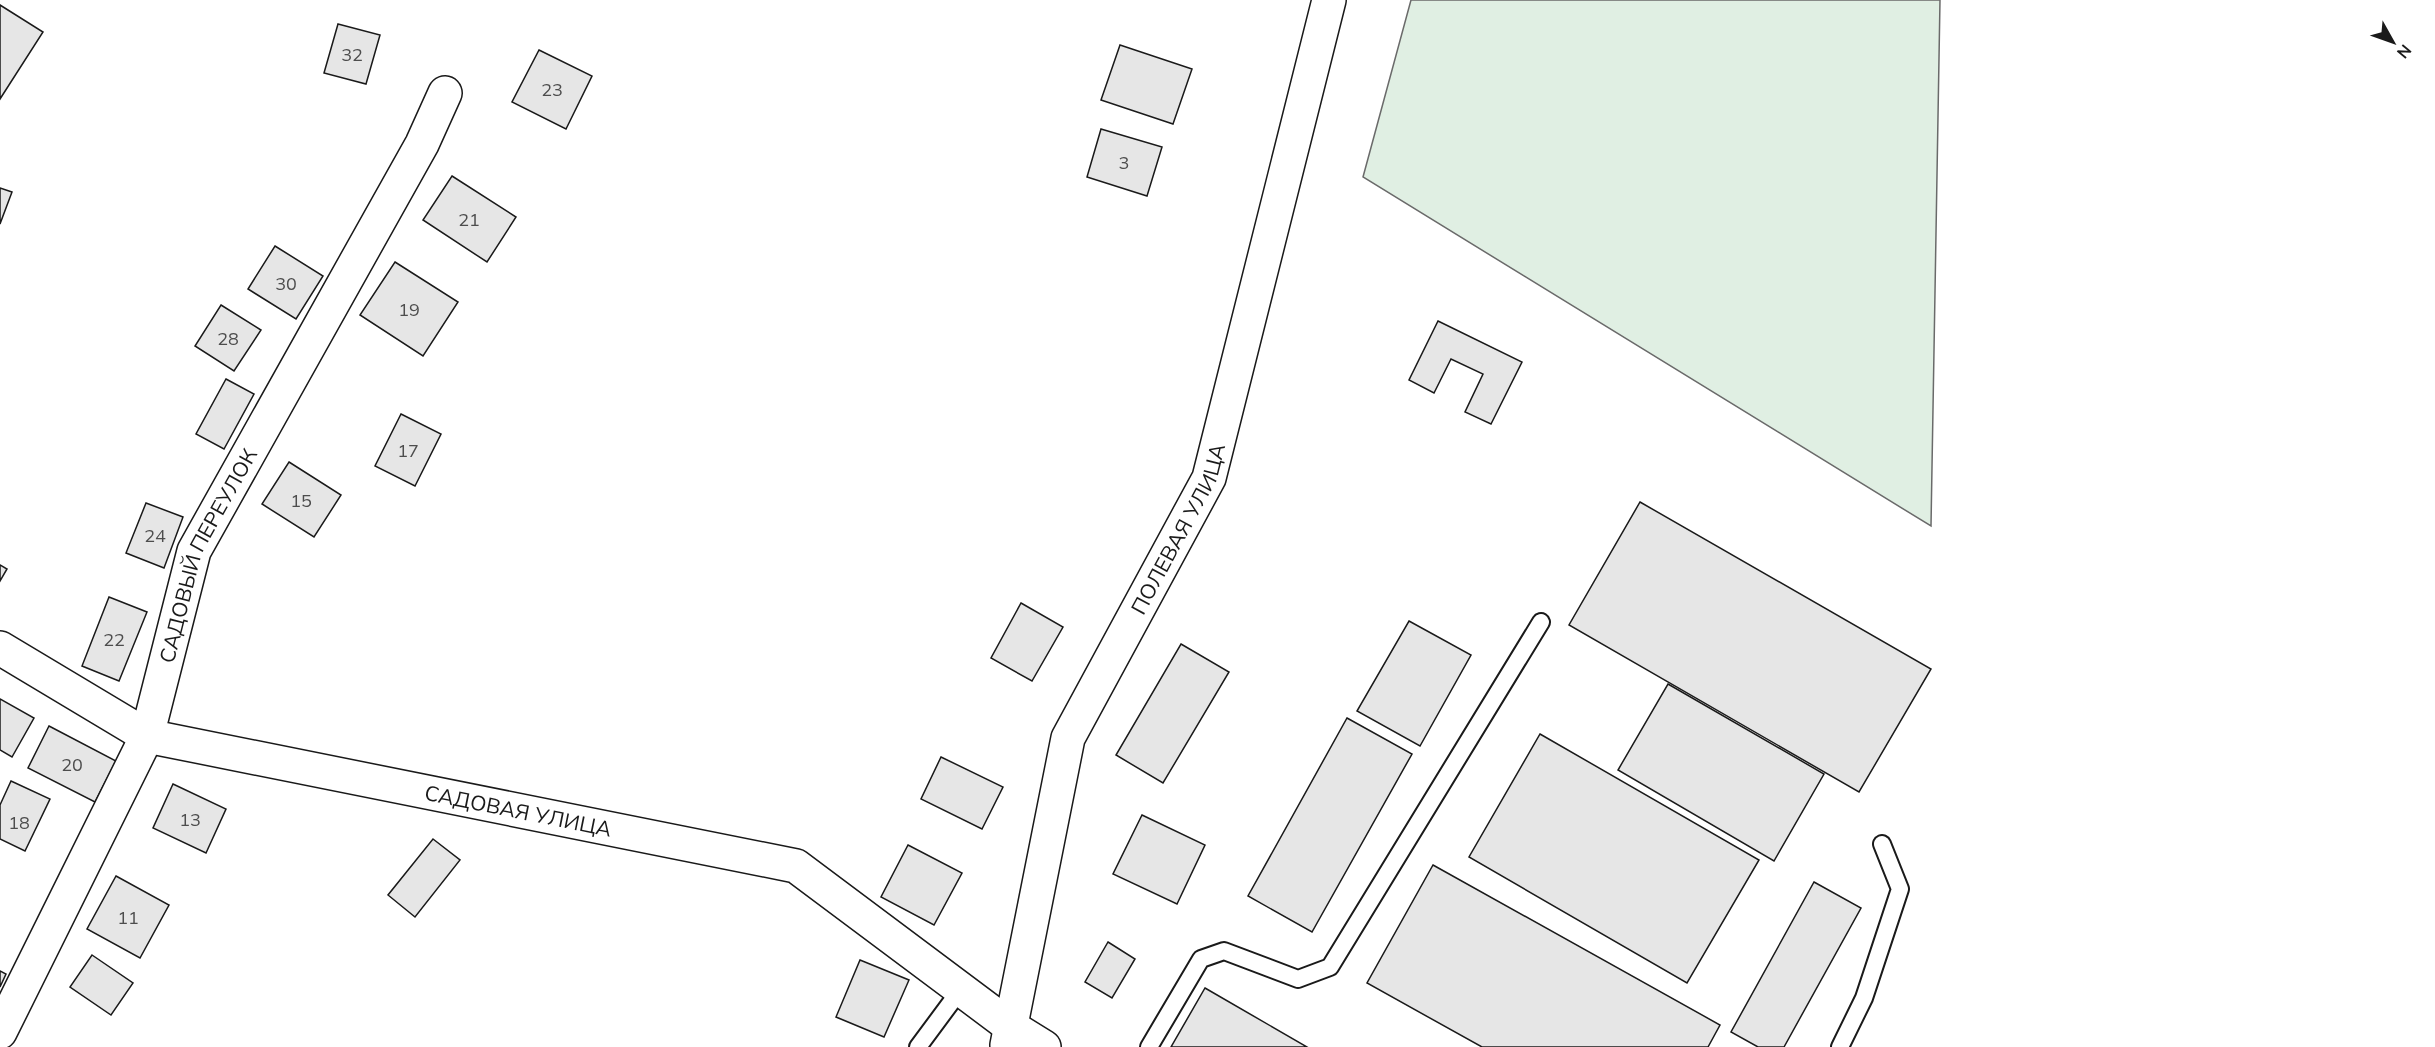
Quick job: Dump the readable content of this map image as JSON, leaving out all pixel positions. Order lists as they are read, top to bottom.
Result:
{
  "streets": {
    "street": ["ПОЛЕВАЯ УЛИЦА", "САДОВЫЙ ПЕРЕУЛОК", "САДОВАЯ УЛИЦА"]
  },
  "crossings": [
    ["ПОЛЕВАЯ УЛИЦА", "САДОВАЯ УЛИЦА"],
    ["САДОВЫЙ ПЕРЕУЛОК", "САДОВАЯ УЛИЦА"]
  ],
  "house_numbers": [
    "32",
    "23",
    "3",
    "21",
    "30",
    "19",
    "28",
    "17",
    "15",
    "24",
    "22",
    "20",
    "13",
    "18",
    "11"
  ],
  "north": "bottom right"
}
